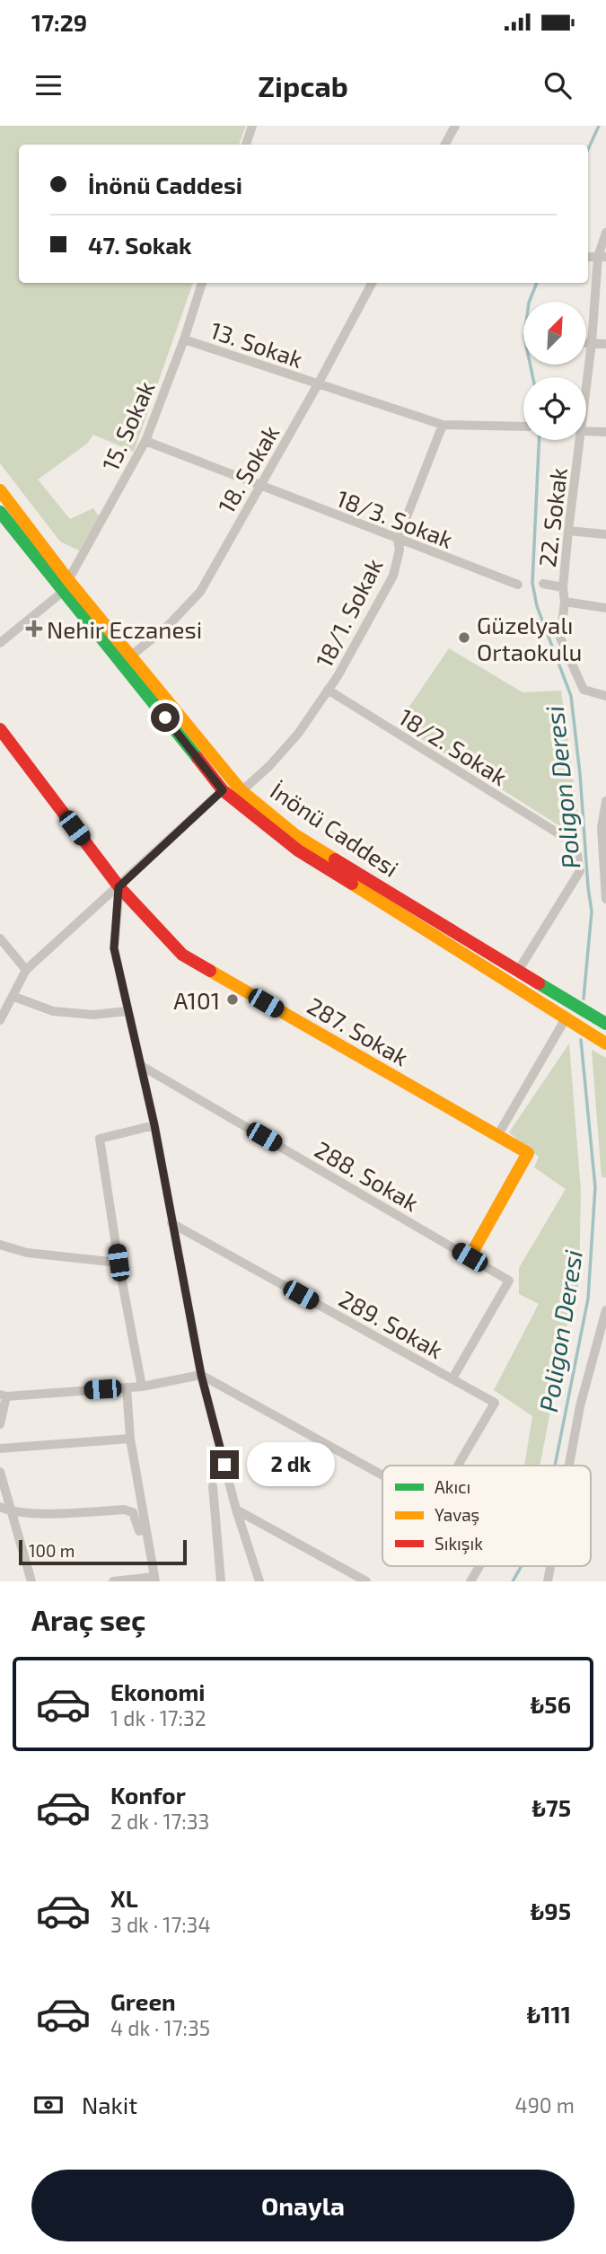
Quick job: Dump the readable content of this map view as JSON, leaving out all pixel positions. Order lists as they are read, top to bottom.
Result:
{
  "streets": {
    "main road": ["İnönü Caddesi", "287. Sokak"],
    "street": [
      "13. Sokak",
      "15. Sokak",
      "18. Sokak",
      "22. Sokak",
      "18/3. Sokak",
      "18/1. Sokak",
      "18/2. Sokak",
      "288. Sokak",
      "289. Sokak"
    ]
  },
  "crossings": [
    ["13. Sokak", "15. Sokak"],
    ["13. Sokak", "18. Sokak"],
    ["15. Sokak", "18/3. Sokak"],
    ["15. Sokak", "İnönü Caddesi"],
    ["18. Sokak", "18/3. Sokak"],
    ["18. Sokak", "İnönü Caddesi"],
    ["18/3. Sokak", "18/1. Sokak"],
    ["18/1. Sokak", "18/2. Sokak"],
    ["18/1. Sokak", "İnönü Caddesi"],
    ["18/2. Sokak", "İnönü Caddesi"],
    ["287. Sokak", "288. Sokak"],
    ["288. Sokak", "289. Sokak"]
  ],
  "water": ["Poligon Deresi"],
  "places": {
    "health": ["Nehir Eczanesi"],
    "other": ["Güzelyalı Ortaokulu", "A101"]
  },
  "legend": ["Akıcı", "Yavaş", "Sıkışık"],
  "scale_bar": "100 m",
  "north": "top right",
  "page": {
    "status": "17:29",
    "header": "Zipcab",
    "banner": ["İnönü Caddesi", "47. Sokak"],
    "bubble": "2 dk",
    "scale": "100 m",
    "heading": "Araç seç",
    "list": [
      {
        "name": "Ekonomi",
        "note": "1 dk · 17:32",
        "value": "₺56"
      },
      {
        "name": "Konfor",
        "note": "2 dk · 17:33",
        "value": "₺75"
      },
      {
        "name": "XL",
        "note": "3 dk · 17:34",
        "value": "₺95"
      },
      {
        "name": "Green",
        "note": "4 dk · 17:35",
        "value": "₺111"
      }
    ],
    "pay": ["Nakit", "490 m"],
    "buttons": "Onayla"
  }
}
